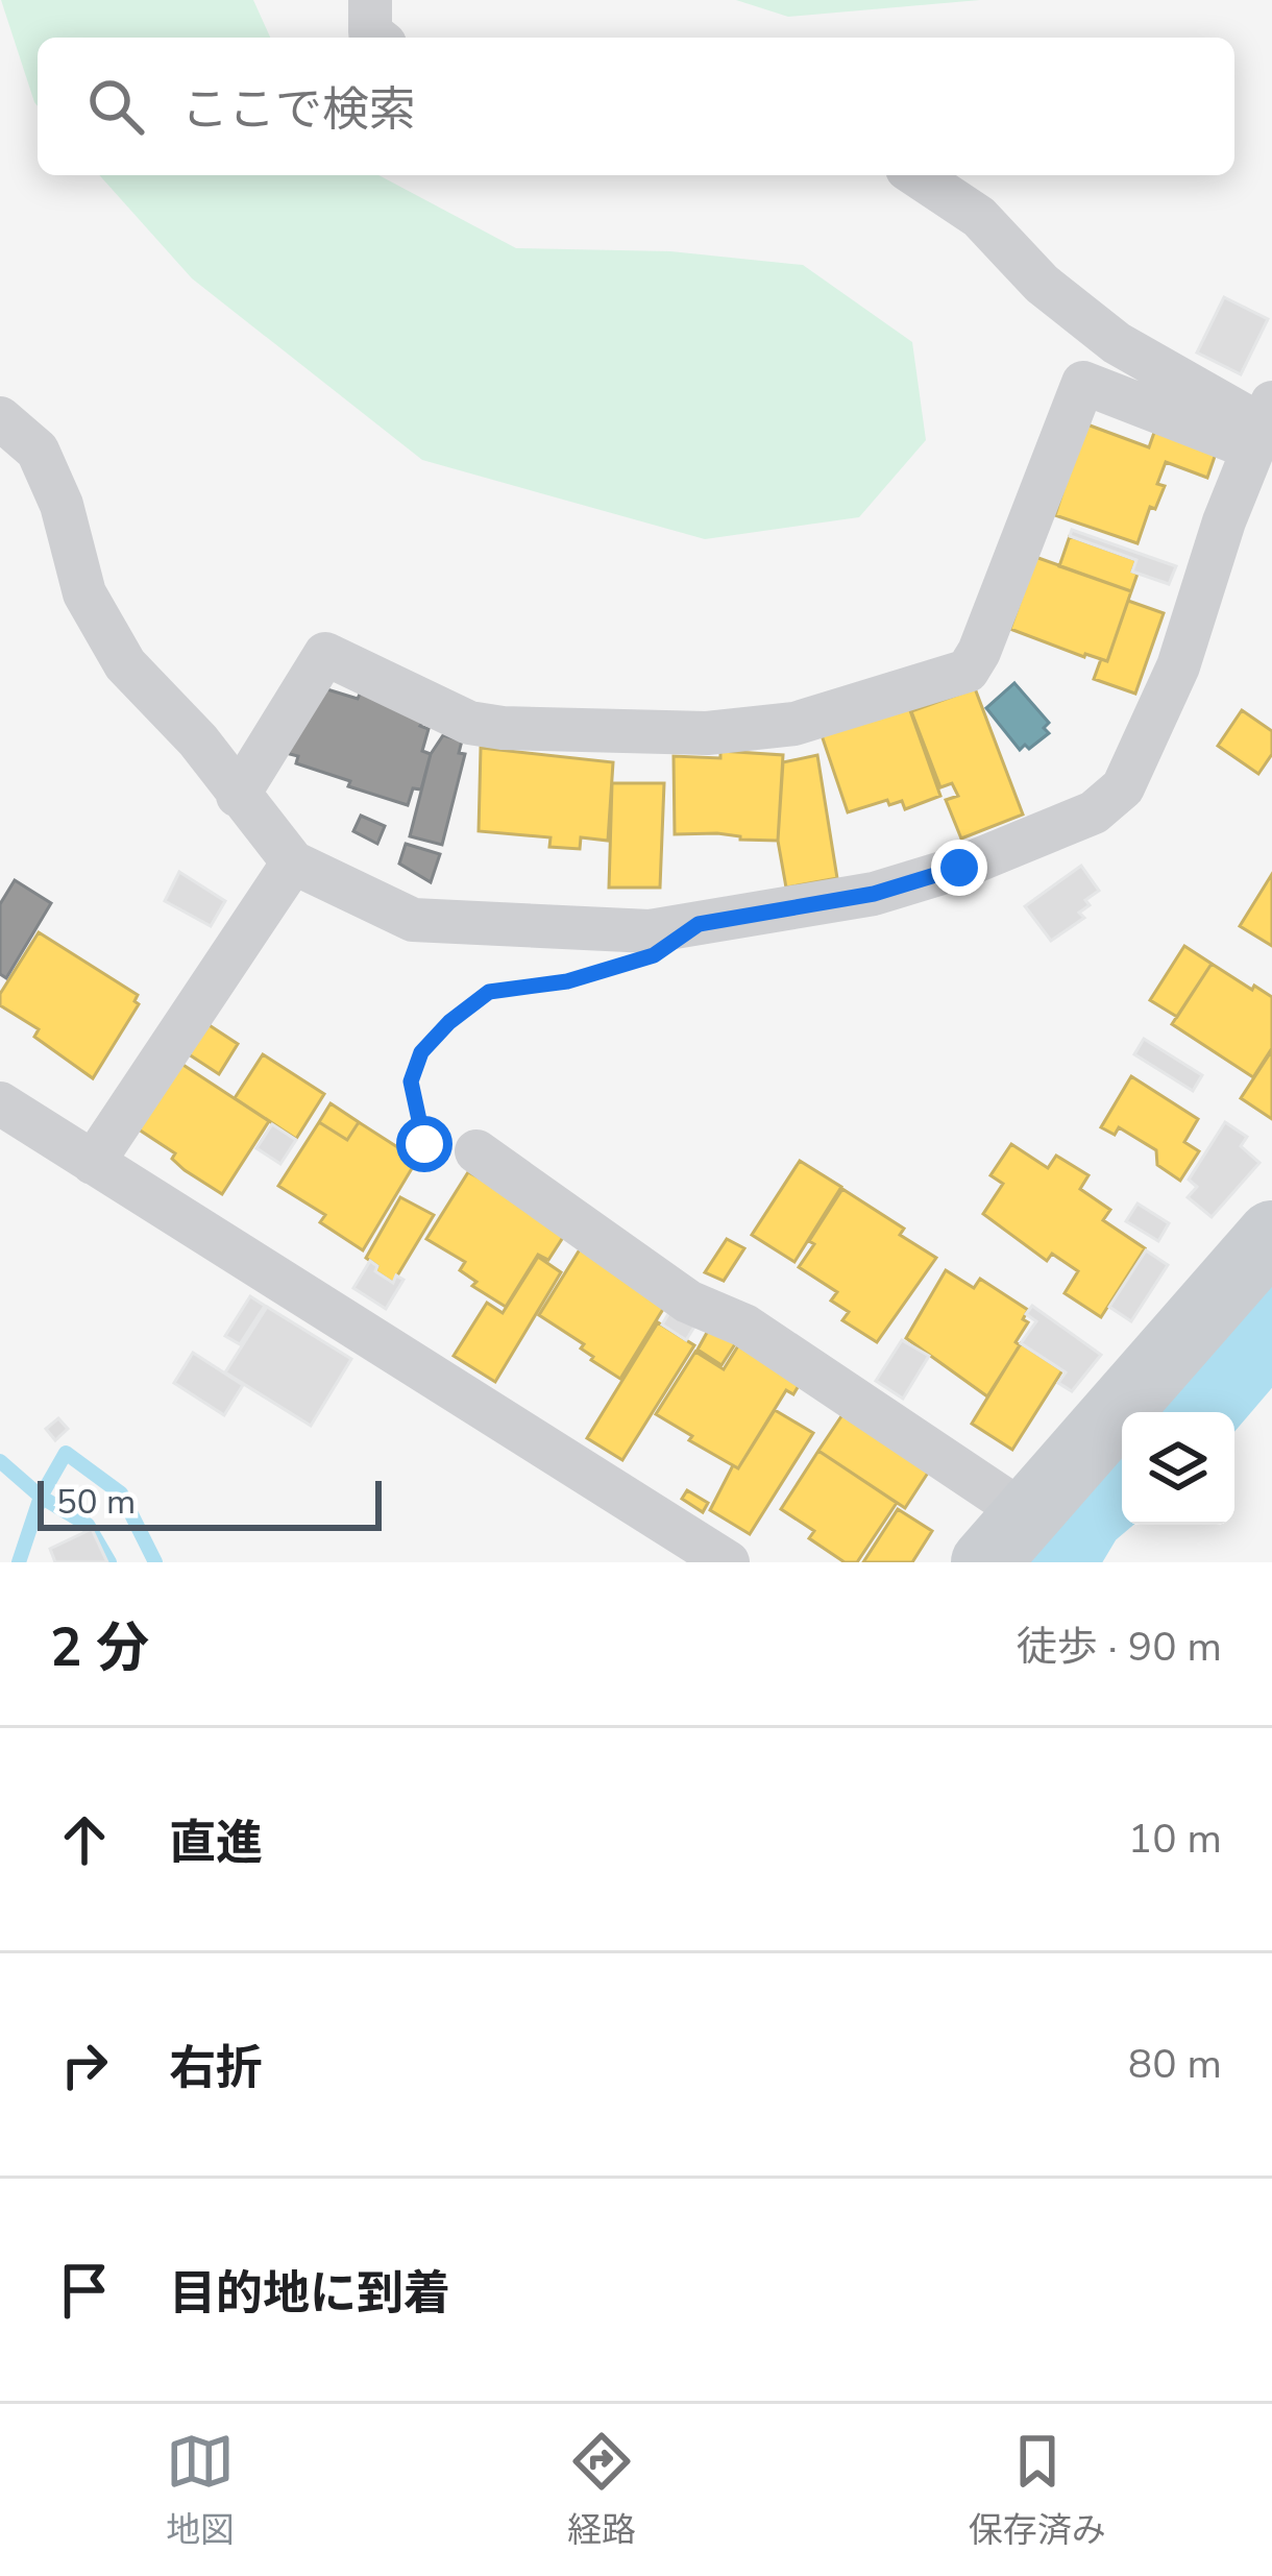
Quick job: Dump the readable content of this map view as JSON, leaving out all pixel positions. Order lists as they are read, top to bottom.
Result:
{
  "scale_bar": "50 m",
  "page": {
    "search": "ここで検索",
    "scale": "50 m",
    "heading": ["2 分", "徒歩 · 90 m"],
    "list": [
      ["直進", "10 m"],
      ["右折", "80 m"],
      "目的地に到着"
    ],
    "nav": ["地図", "経路", "保存済み"]
  }
}
